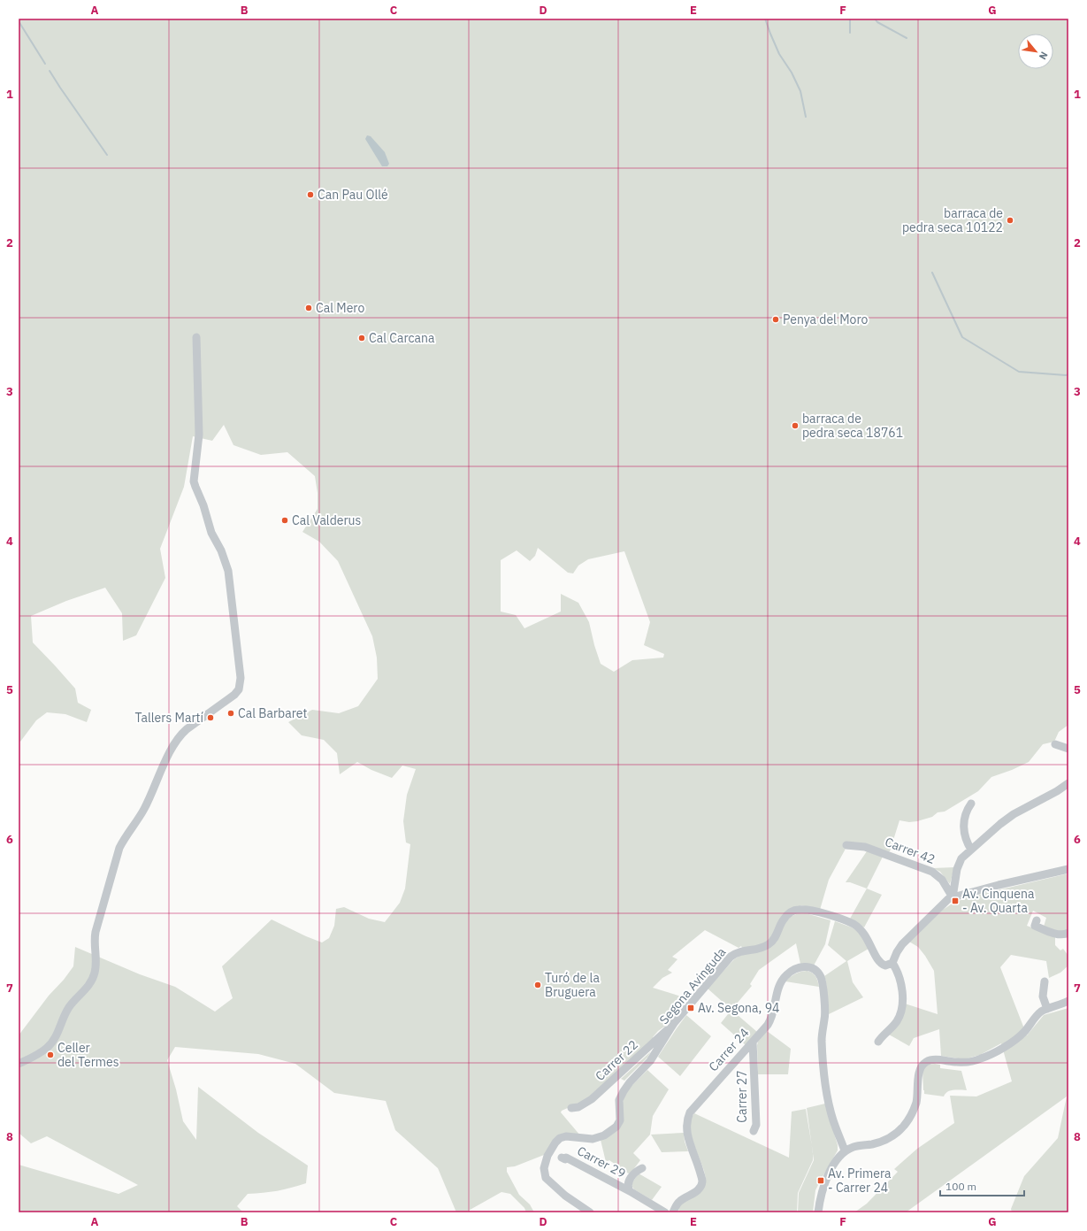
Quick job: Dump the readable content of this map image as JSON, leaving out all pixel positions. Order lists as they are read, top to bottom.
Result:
{
  "streets": {
    "street": [
      "Carrer 42",
      "Segona Avinguda",
      "Carrer 24",
      "Carrer 22",
      "Carrer 27",
      "Carrer 29"
    ]
  },
  "crossings": [
    ["Segona Avinguda", "Carrer 22"],
    ["Carrer 24", "Carrer 27"]
  ],
  "places": {
    "other": [
      "Can Pau Ollé",
      "barraca de pedra seca 10122",
      "Cal Mero",
      "Penya del Moro",
      "Cal Carcana",
      "barraca de pedra seca 18761",
      "Cal Valderus",
      "Cal Barbaret",
      "Tallers Martí",
      "Turó de la Bruguera",
      "Celler del Termes"
    ],
    "transit": ["Av. Cinquena - Av. Quarta", "Av. Segona, 94", "Av. Primera - Carrer 24"]
  },
  "scale_bar": "100 m",
  "north": "bottom right",
  "grid": {
    "columns": [
      "A",
      "B",
      "C",
      "D",
      "E",
      "F",
      "G"
    ],
    "rows": [
      "1",
      "2",
      "3",
      "4",
      "5",
      "6",
      "7",
      "8"
    ]
  }
}
